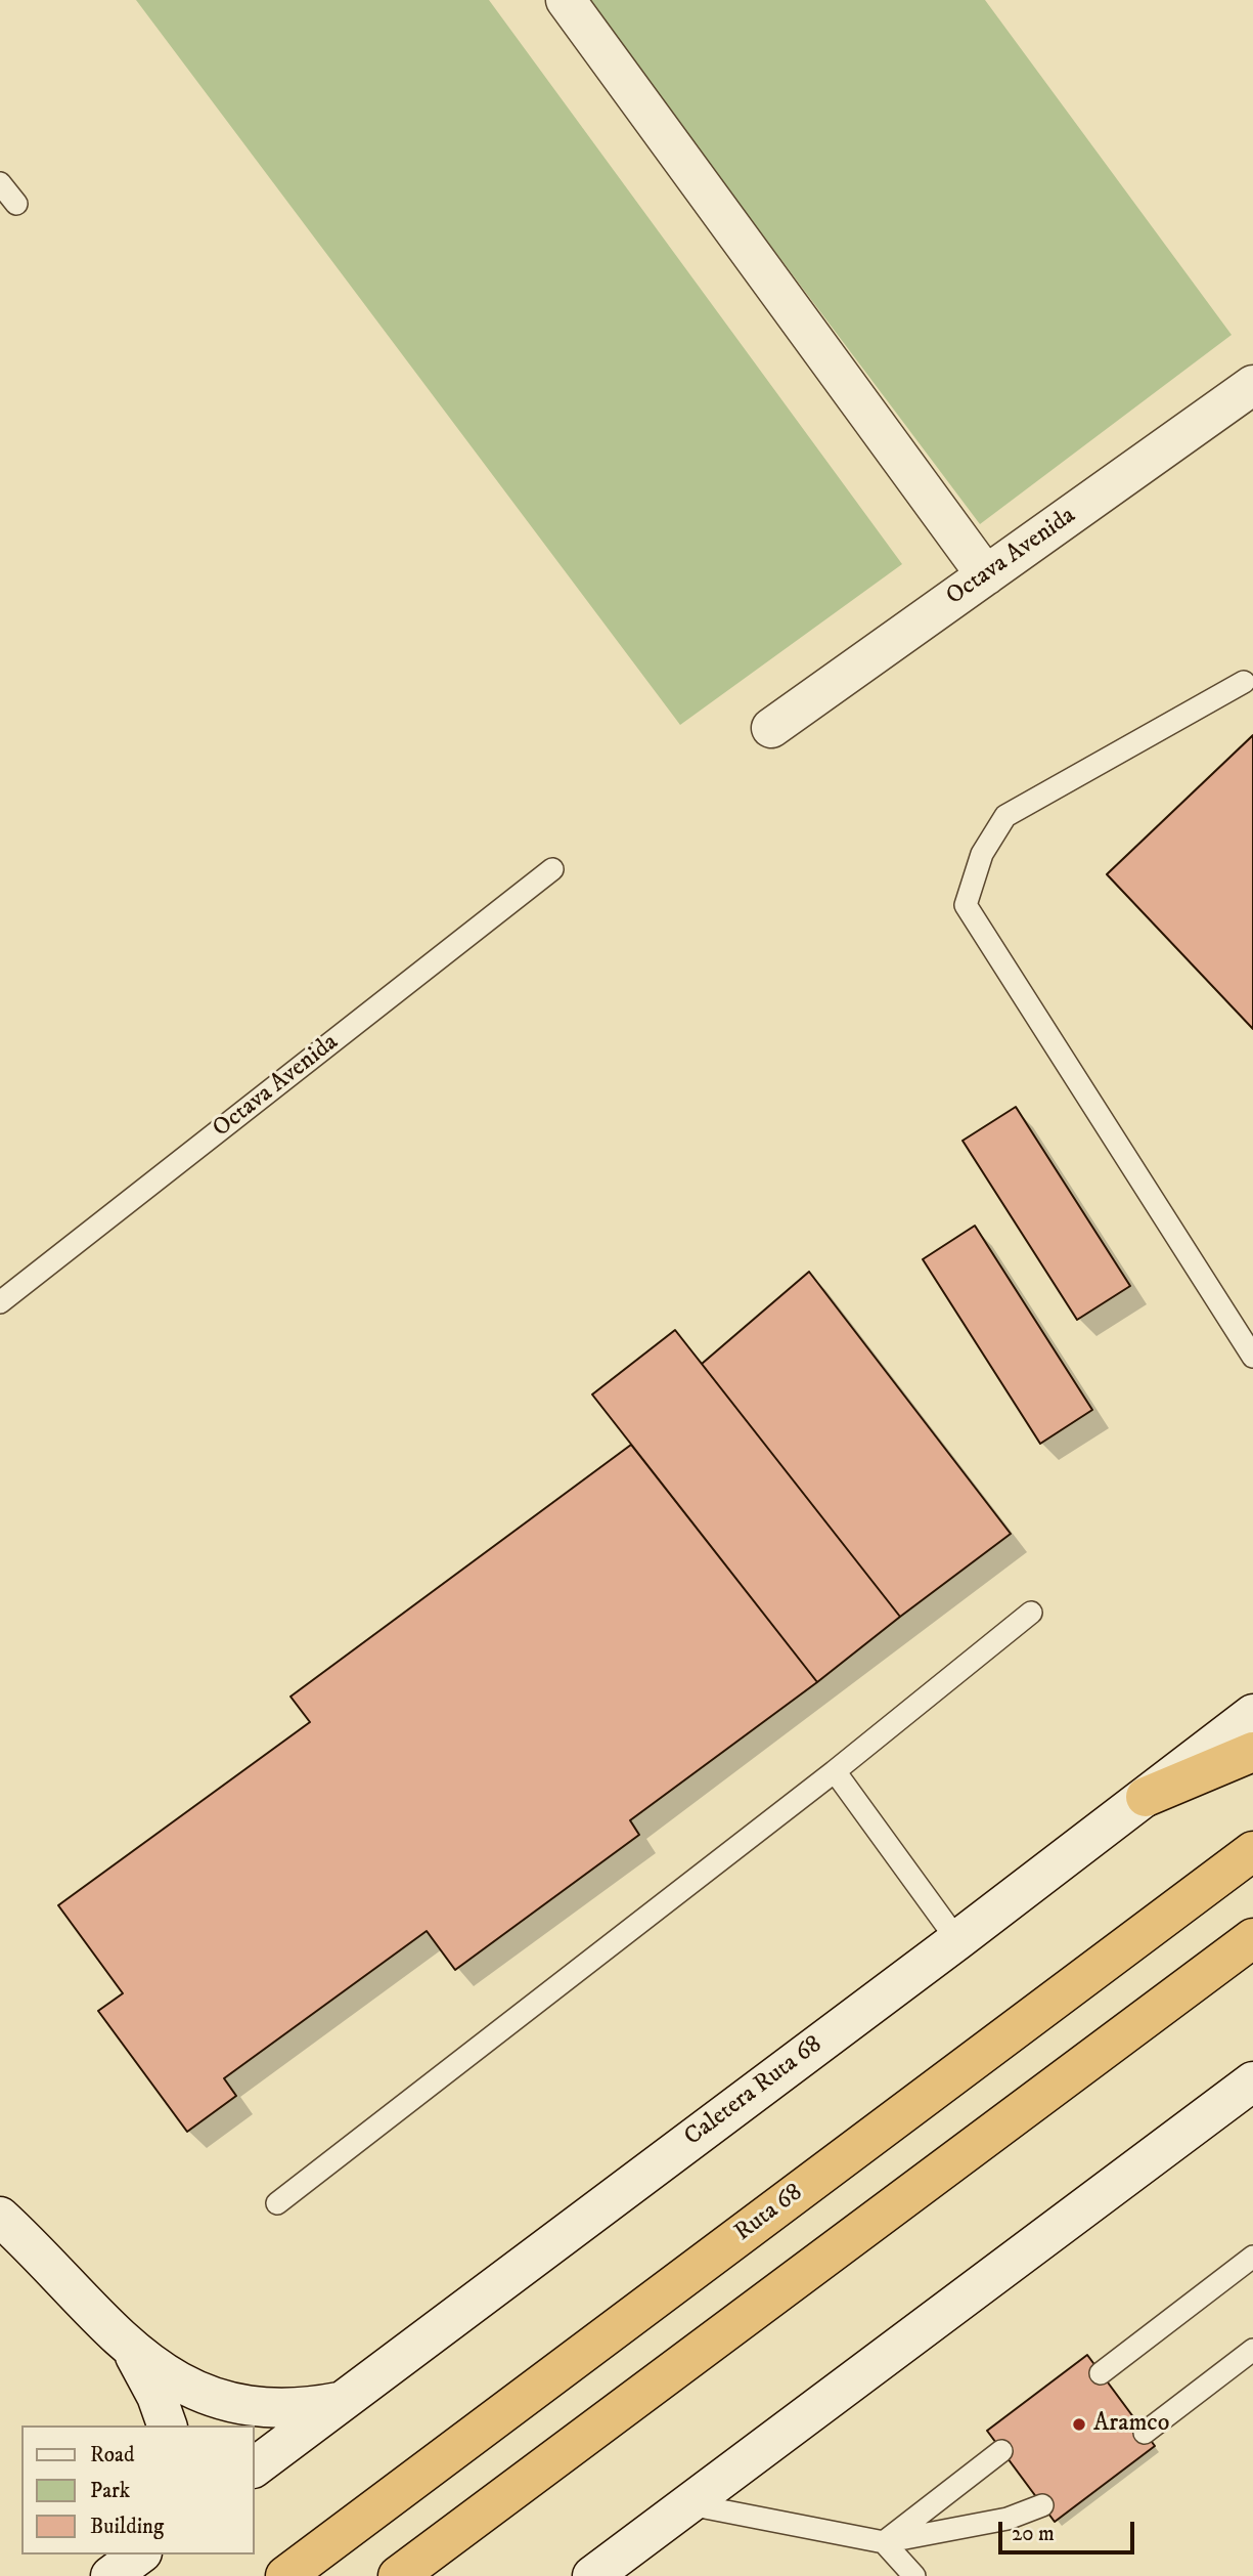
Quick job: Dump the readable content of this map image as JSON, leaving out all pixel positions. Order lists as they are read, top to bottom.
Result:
{
  "streets": {
    "highway": ["Ruta 68"],
    "main road": ["Octava Avenida", "Caletera Ruta 68"]
  },
  "places": ["Aramco"],
  "legend": ["Road", "Park", "Building"],
  "scale_bar": "20 m"
}
